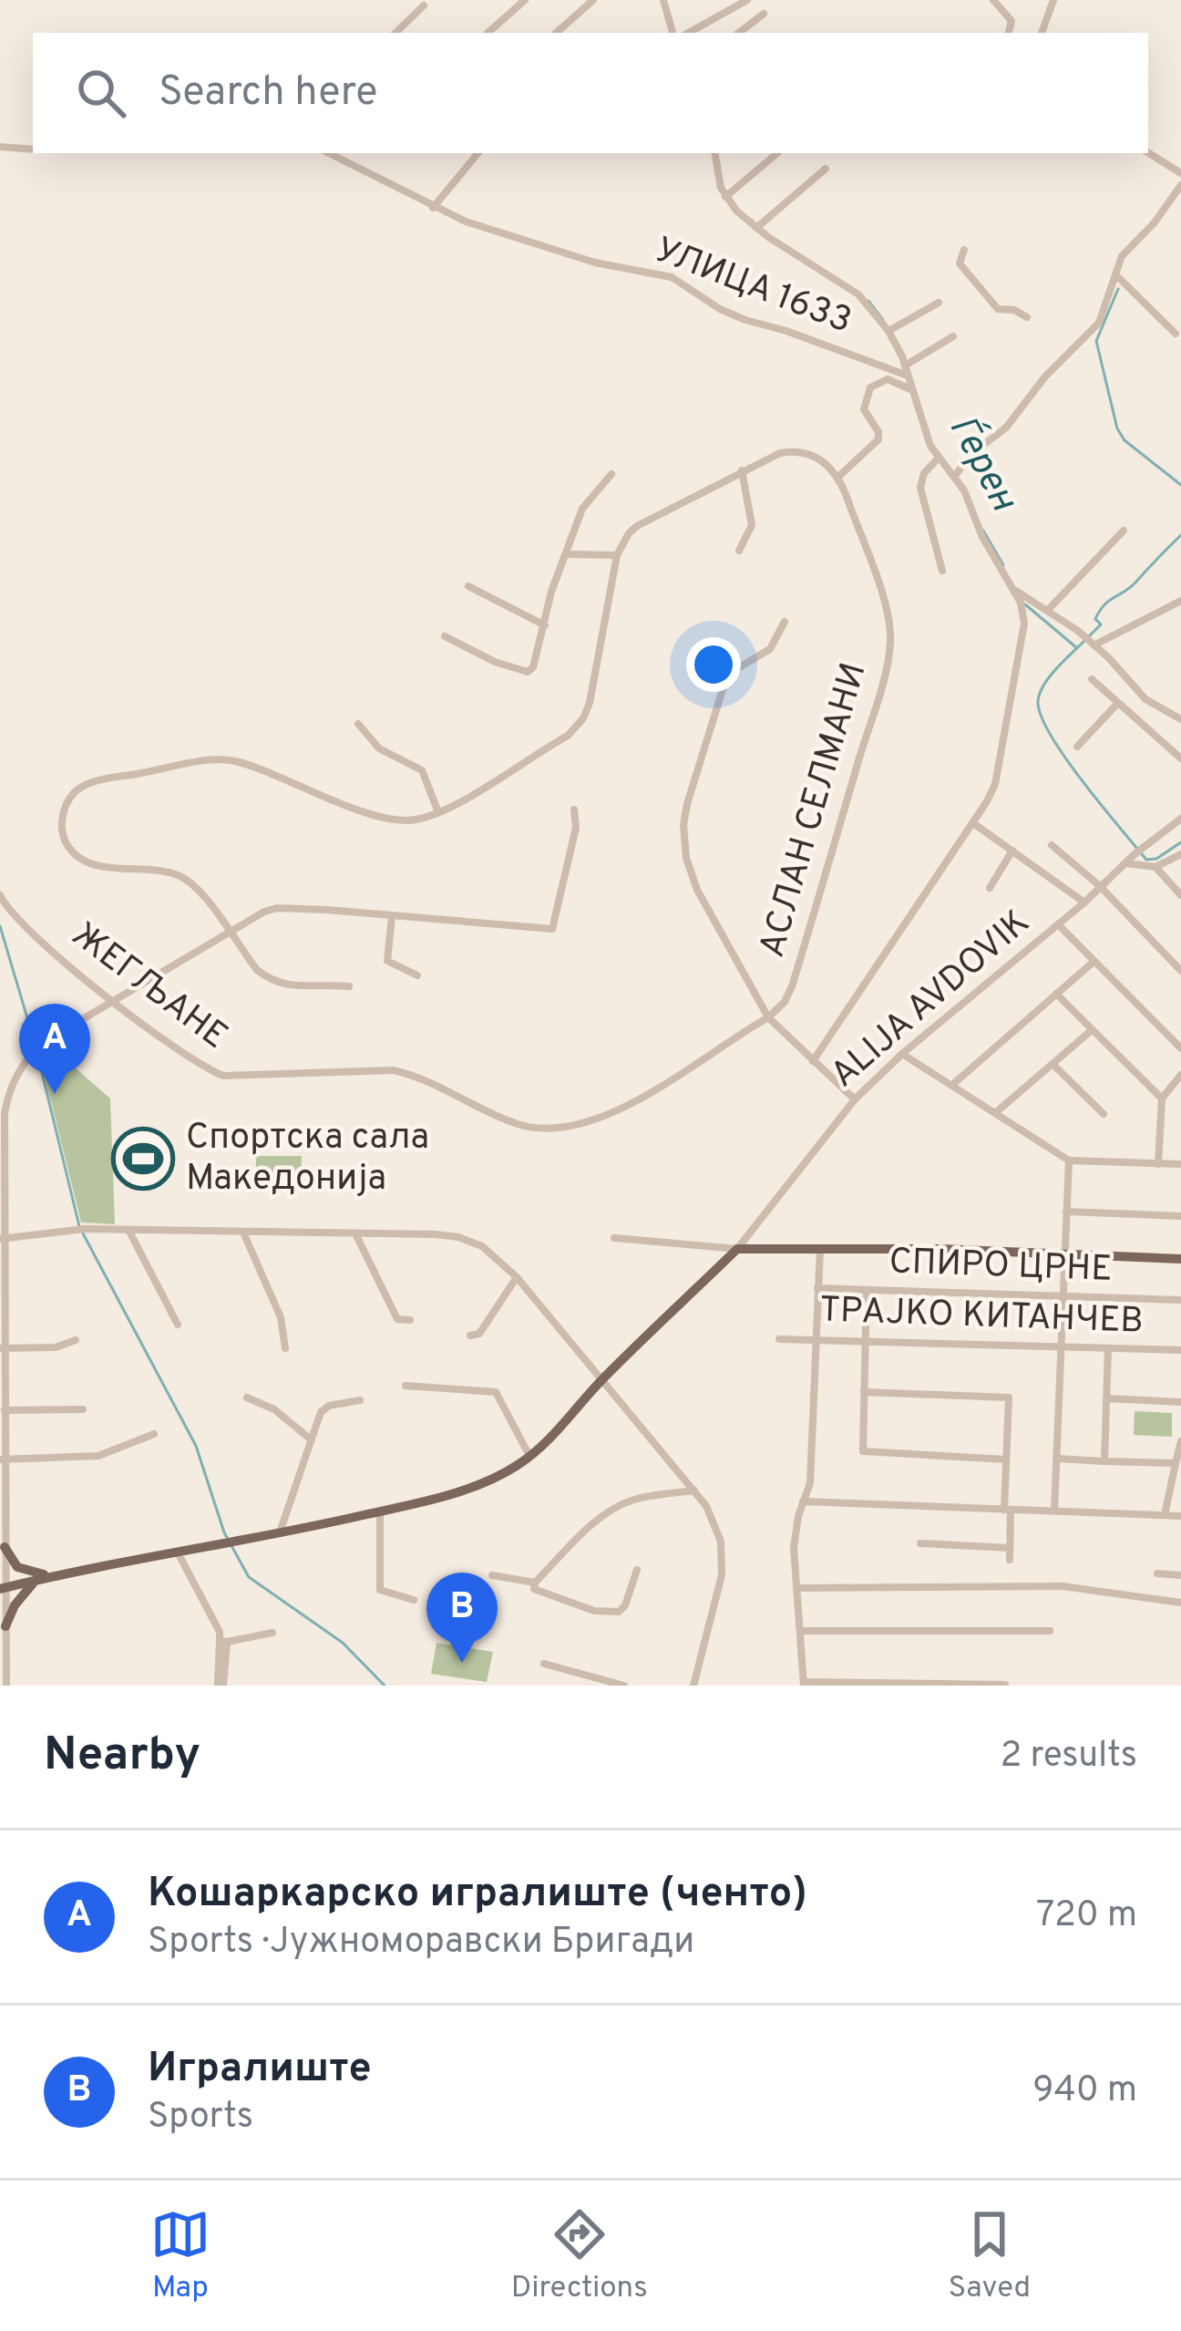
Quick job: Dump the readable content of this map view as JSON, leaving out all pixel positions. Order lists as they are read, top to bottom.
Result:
{
  "streets": {
    "street": [
      "УЛИЦА 1633",
      "АСЛАН СЕЛМАНИ",
      "ЖЕГЉАНЕ",
      "ALIJA AVDOVIK",
      "СПИРО ЦРНЕ",
      "ТРАЈКО КИТАНЧЕВ"
    ]
  },
  "crossings": [
    ["АСЛАН СЕЛМАНИ", "ЖЕГЉАНЕ"]
  ],
  "water": ["Ѓерен"],
  "places": {
    "sports": ["Спортска сала Македонија"]
  },
  "page": {
    "search": "Search here",
    "pins": ["A", "B"],
    "heading": ["Nearby", "2 results"],
    "list": [
      {
        "mark": "A",
        "name": "Кошаркарско игралиште (ченто)",
        "note": "Sports · Јужноморавски Бригади",
        "value": "720 m"
      },
      {
        "mark": "B",
        "name": "Игралиште",
        "note": "Sports",
        "value": "940 m"
      }
    ],
    "nav": ["Map", "Directions", "Saved"]
  }
}
